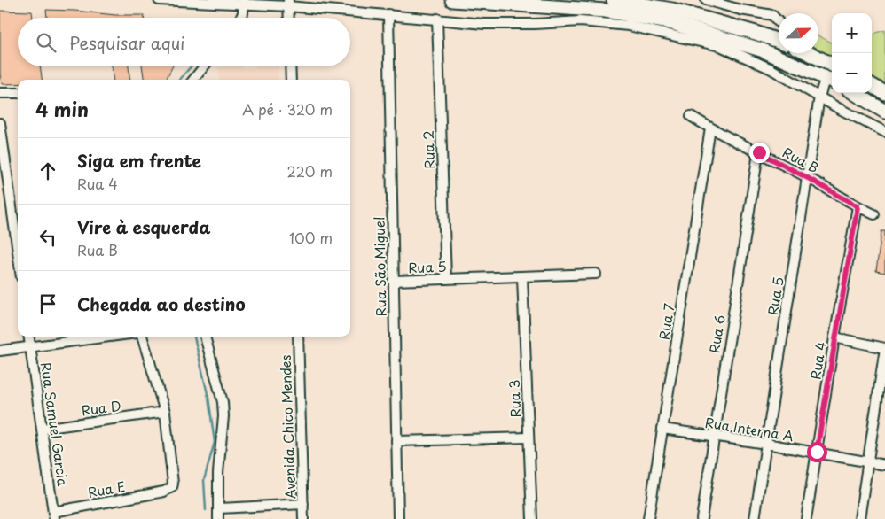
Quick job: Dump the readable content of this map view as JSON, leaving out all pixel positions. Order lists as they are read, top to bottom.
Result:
{
  "streets": {
    "street": [
      "Rua 2",
      "Rua B",
      "Rua São Miguel",
      "Rua 5",
      "Rua 7",
      "Rua 6",
      "Rua 4",
      "Rua 3",
      "Rua D",
      "Rua Samuel Garcia",
      "Avenida Chico Mendes",
      "Rua Interna A",
      "Rua E"
    ]
  },
  "crossings": [
    ["Rua 2", "Rua 5"],
    ["Rua B", "Rua 5"],
    ["Rua B", "Rua 7"],
    ["Rua B", "Rua 6"],
    ["Rua B", "Rua 4"],
    ["Rua São Miguel", "Rua 5"],
    ["Rua 5", "Rua 3"],
    ["Rua 5", "Rua Interna A"],
    ["Rua 7", "Rua Interna A"],
    ["Rua 6", "Rua Interna A"],
    ["Rua 4", "Rua Interna A"],
    ["Rua D", "Rua Samuel Garcia"],
    ["Rua D", "Rua E"],
    ["Rua Samuel Garcia", "Rua E"]
  ],
  "north": "right",
  "page": {
    "map_buttons": ["+", "−"],
    "search": "Pesquisar aqui",
    "heading": ["4 min", "A pé · 320 m"],
    "list": [
      ["Siga em frente", "Rua 4", "220 m"],
      ["Vire à esquerda", "Rua B", "100 m"],
      "Chegada ao destino"
    ]
  }
}
